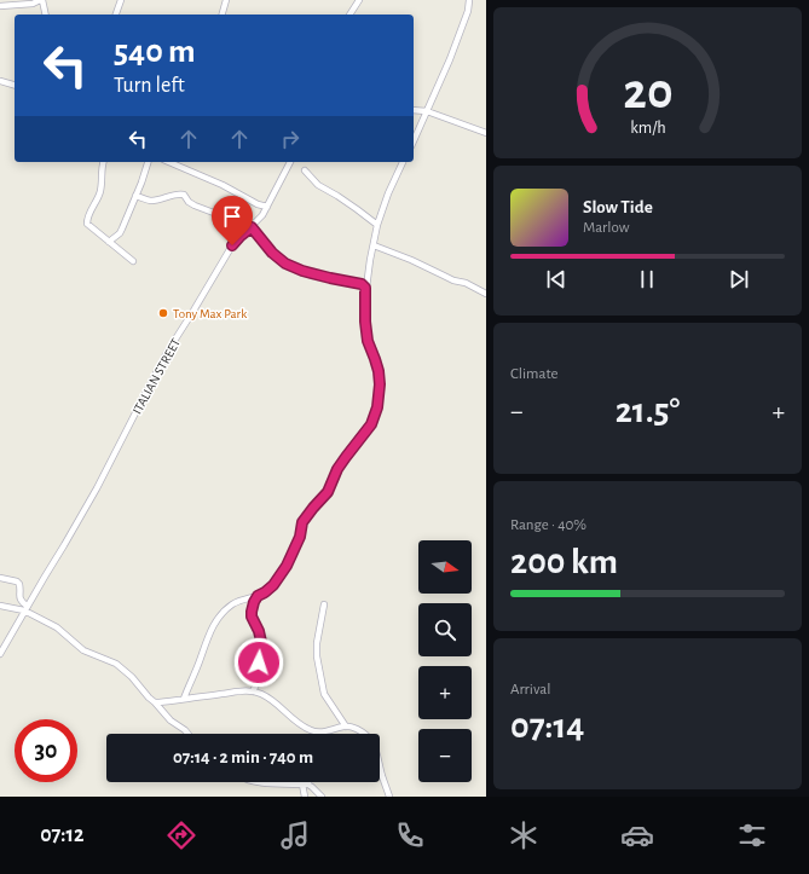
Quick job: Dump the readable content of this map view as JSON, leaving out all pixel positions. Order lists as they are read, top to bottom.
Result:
{
  "streets": {
    "street": ["ITALIAN STREET"]
  },
  "places": ["Tony Max Park"],
  "north": "right",
  "page": {
    "turn": ["540 m", "Turn left"],
    "song": ["Slow Tide", "Marlow"],
    "tile": [
      "Climate",
      ["Range · 40%", "200 km"],
      ["Arrival", "07:14"]
    ],
    "heat": ["−", "21.5°", "+"],
    "map_buttons": ["+", "−"],
    "limit": "30",
    "trip": "07:14 · 2 min · 740 m",
    "tabs": "07:12",
    "gauge": ["20", "km/h"]
  }
}
